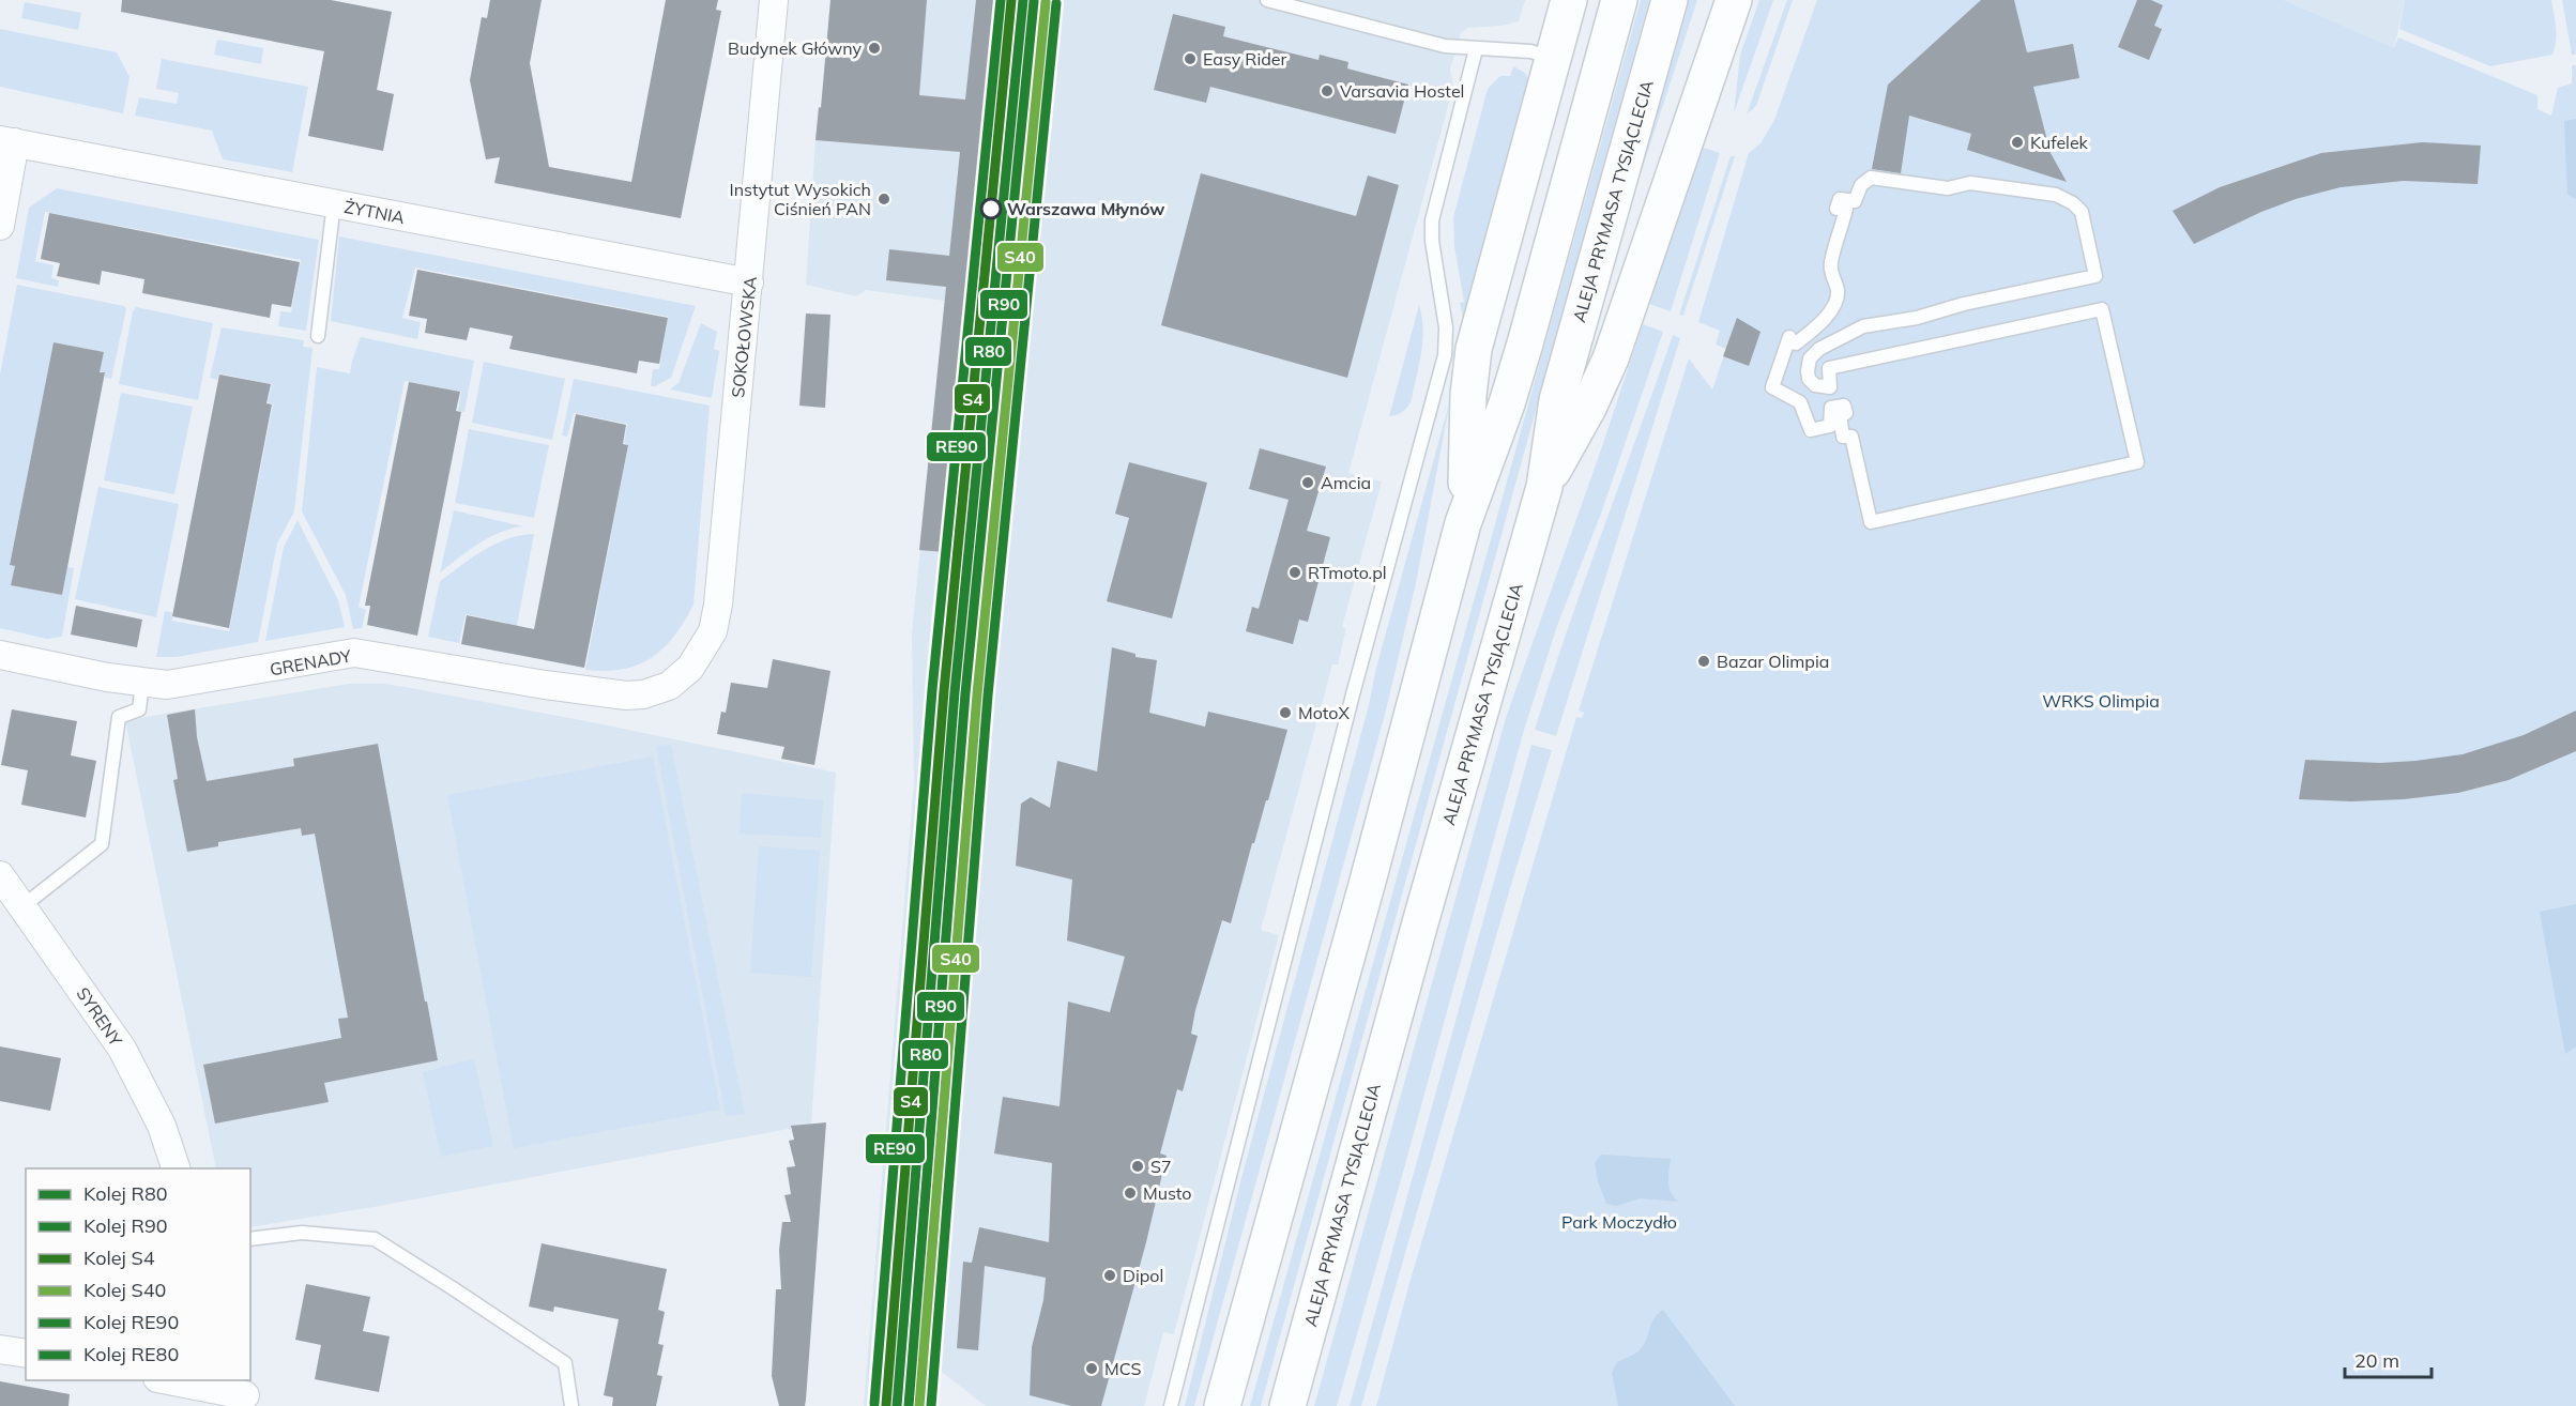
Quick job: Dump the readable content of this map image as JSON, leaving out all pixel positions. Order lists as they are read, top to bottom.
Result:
{
  "streets": {
    "main road": ["ALEJA PRYMASA TYSIĄCLECIA"],
    "street": [
      "ŻYTNIA",
      "SOKOŁOWSKA",
      "GRENADY",
      "SYRENY"
    ]
  },
  "crossings": [
    ["ŻYTNIA", "SOKOŁOWSKA"],
    ["SOKOŁOWSKA", "GRENADY"]
  ],
  "parks": ["WRKS Olimpia", "Park Moczydło"],
  "places": [
    "Budynek Główny",
    "Easy Rider",
    "Varsavia Hostel",
    "Kufelek",
    "Instytut Wysokich Ciśnień PAN",
    "Warszawa Młynów",
    "Amcia",
    "RTmoto.pl",
    "Bazar Olimpia",
    "MotoX",
    "S7",
    "Musto",
    "Dipol",
    "MCS"
  ],
  "lines": [
    "rail line R80",
    "rail line S4",
    "rail line RE90",
    "rail line R90",
    "rail line S40",
    "rail line RE80"
  ],
  "legend": [
    "Kolej R80",
    "Kolej R90",
    "Kolej S4",
    "Kolej S40",
    "Kolej RE90",
    "Kolej RE80"
  ],
  "scale_bar": "20 m"
}
